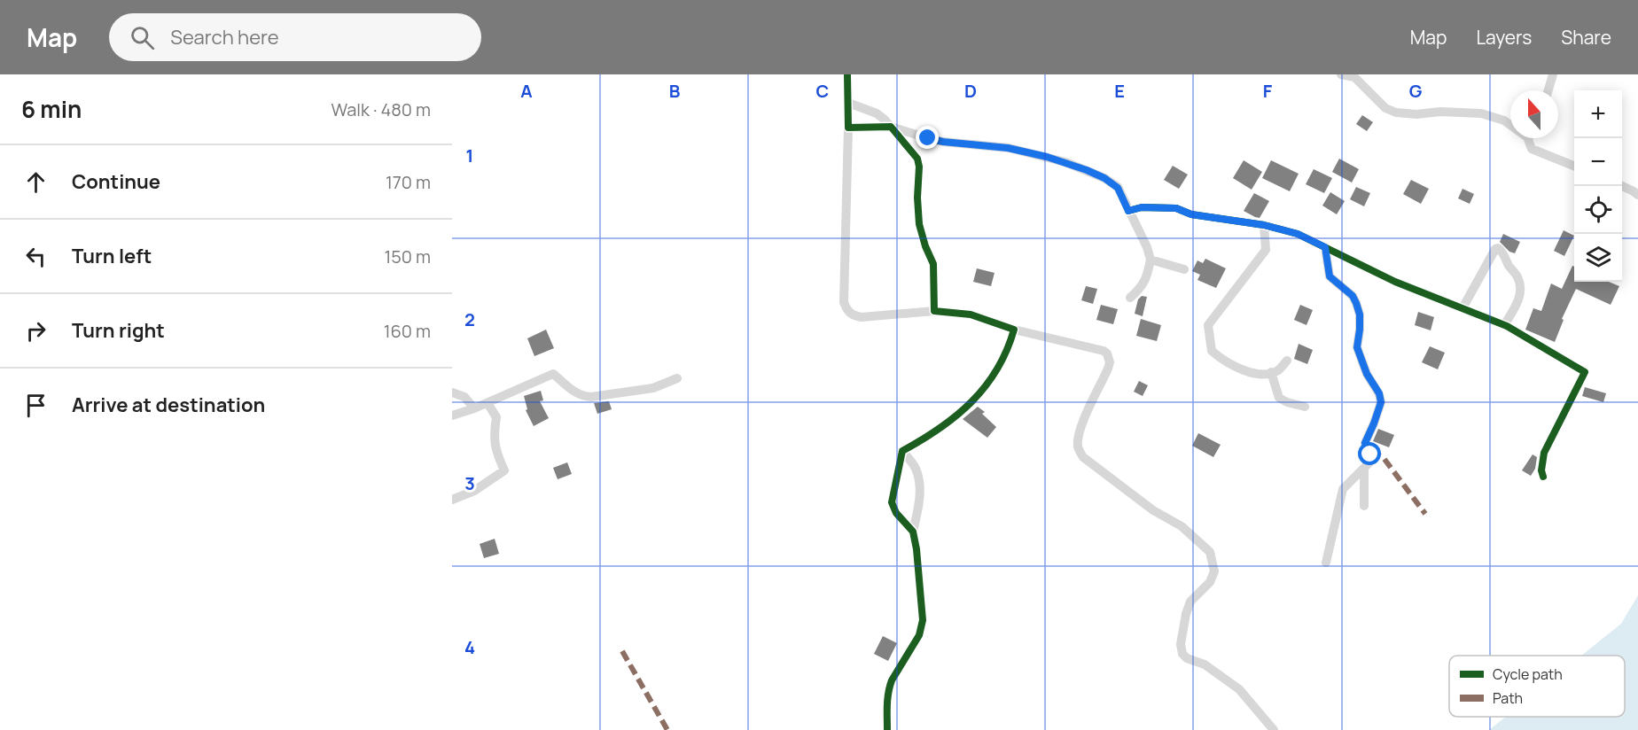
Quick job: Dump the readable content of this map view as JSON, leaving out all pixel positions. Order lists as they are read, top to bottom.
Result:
{
  "legend": ["Cycle path", "Path"],
  "north": "top",
  "page": {
    "header": "Map",
    "search": "Search here",
    "nav": ["Map", "Layers", "Share"],
    "heading": ["6 min", "Walk · 480 m"],
    "map_buttons": ["+", "−"],
    "list": [
      ["Continue", "170 m"],
      ["Turn left", "150 m"],
      ["Turn right", "160 m"],
      "Arrive at destination"
    ]
  },
  "grid": {
    "columns": [
      "A",
      "B",
      "C",
      "D",
      "E",
      "F",
      "G"
    ],
    "rows": [
      "1",
      "2",
      "3",
      "4"
    ]
  }
}
